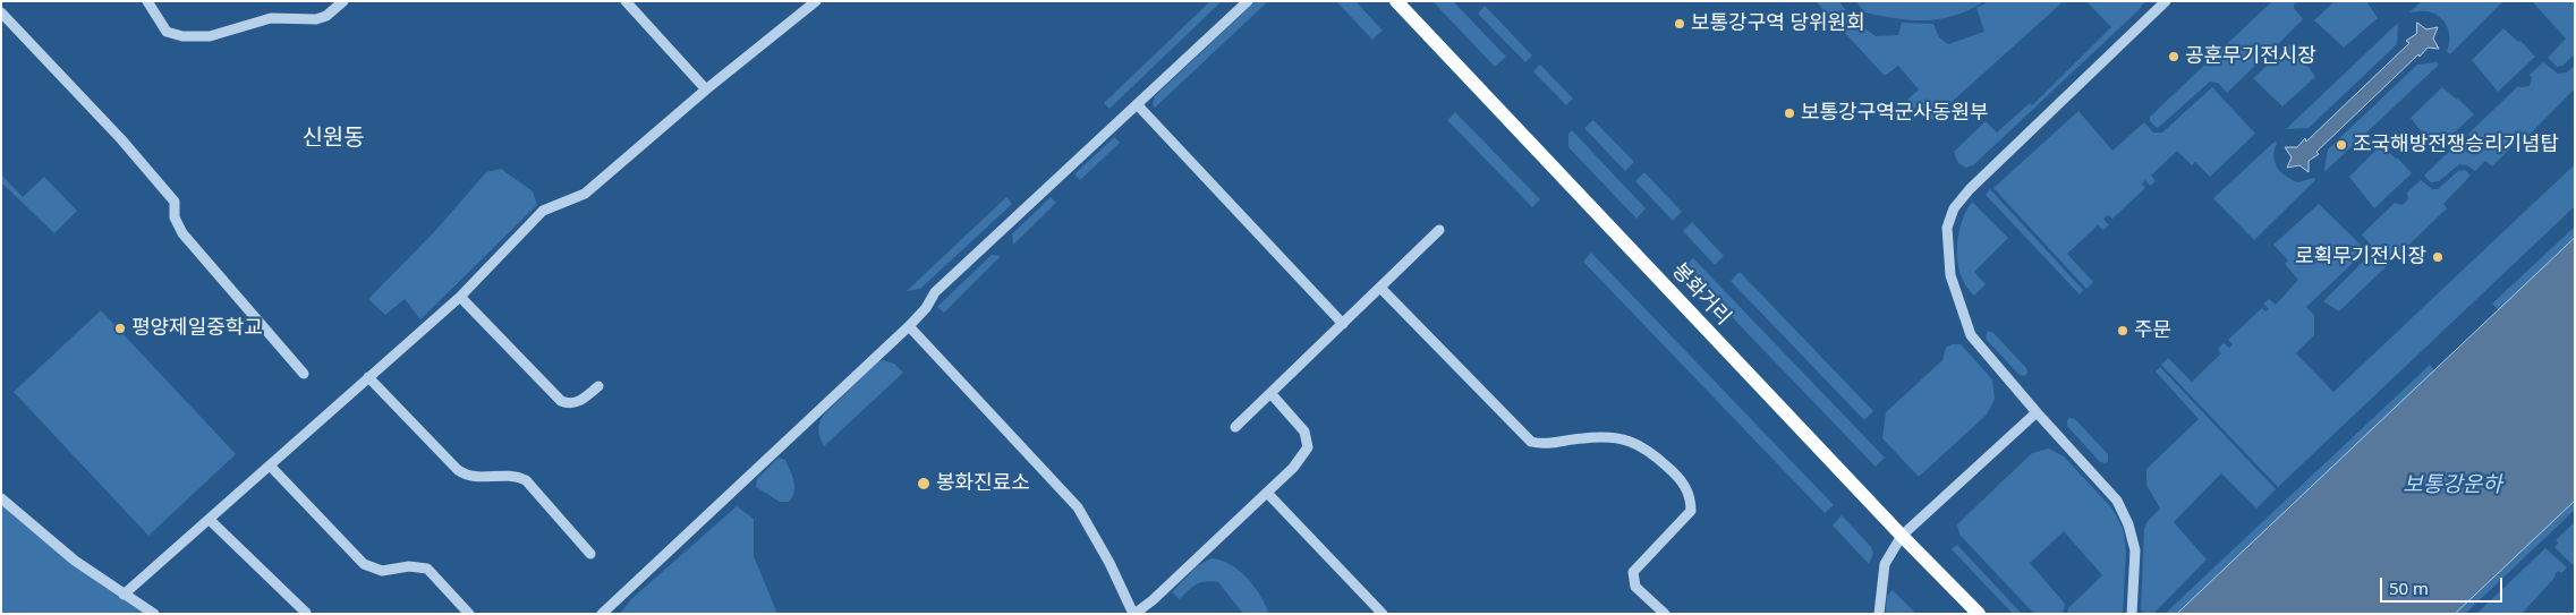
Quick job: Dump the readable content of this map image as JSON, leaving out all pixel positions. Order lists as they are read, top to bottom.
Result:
{
  "streets": {
    "main road": ["봉화거리"]
  },
  "districts": ["신원동"],
  "water": ["보통강운하"],
  "places": [
    "보통강구역 당위원회",
    "공훈무기전시장",
    "보통강구역군사동원부",
    "조국해방전쟁승리기념탑",
    "로획무기전시장",
    "평양제일중학교",
    "주문",
    "봉화진료소"
  ],
  "scale_bar": "50 m"
}
